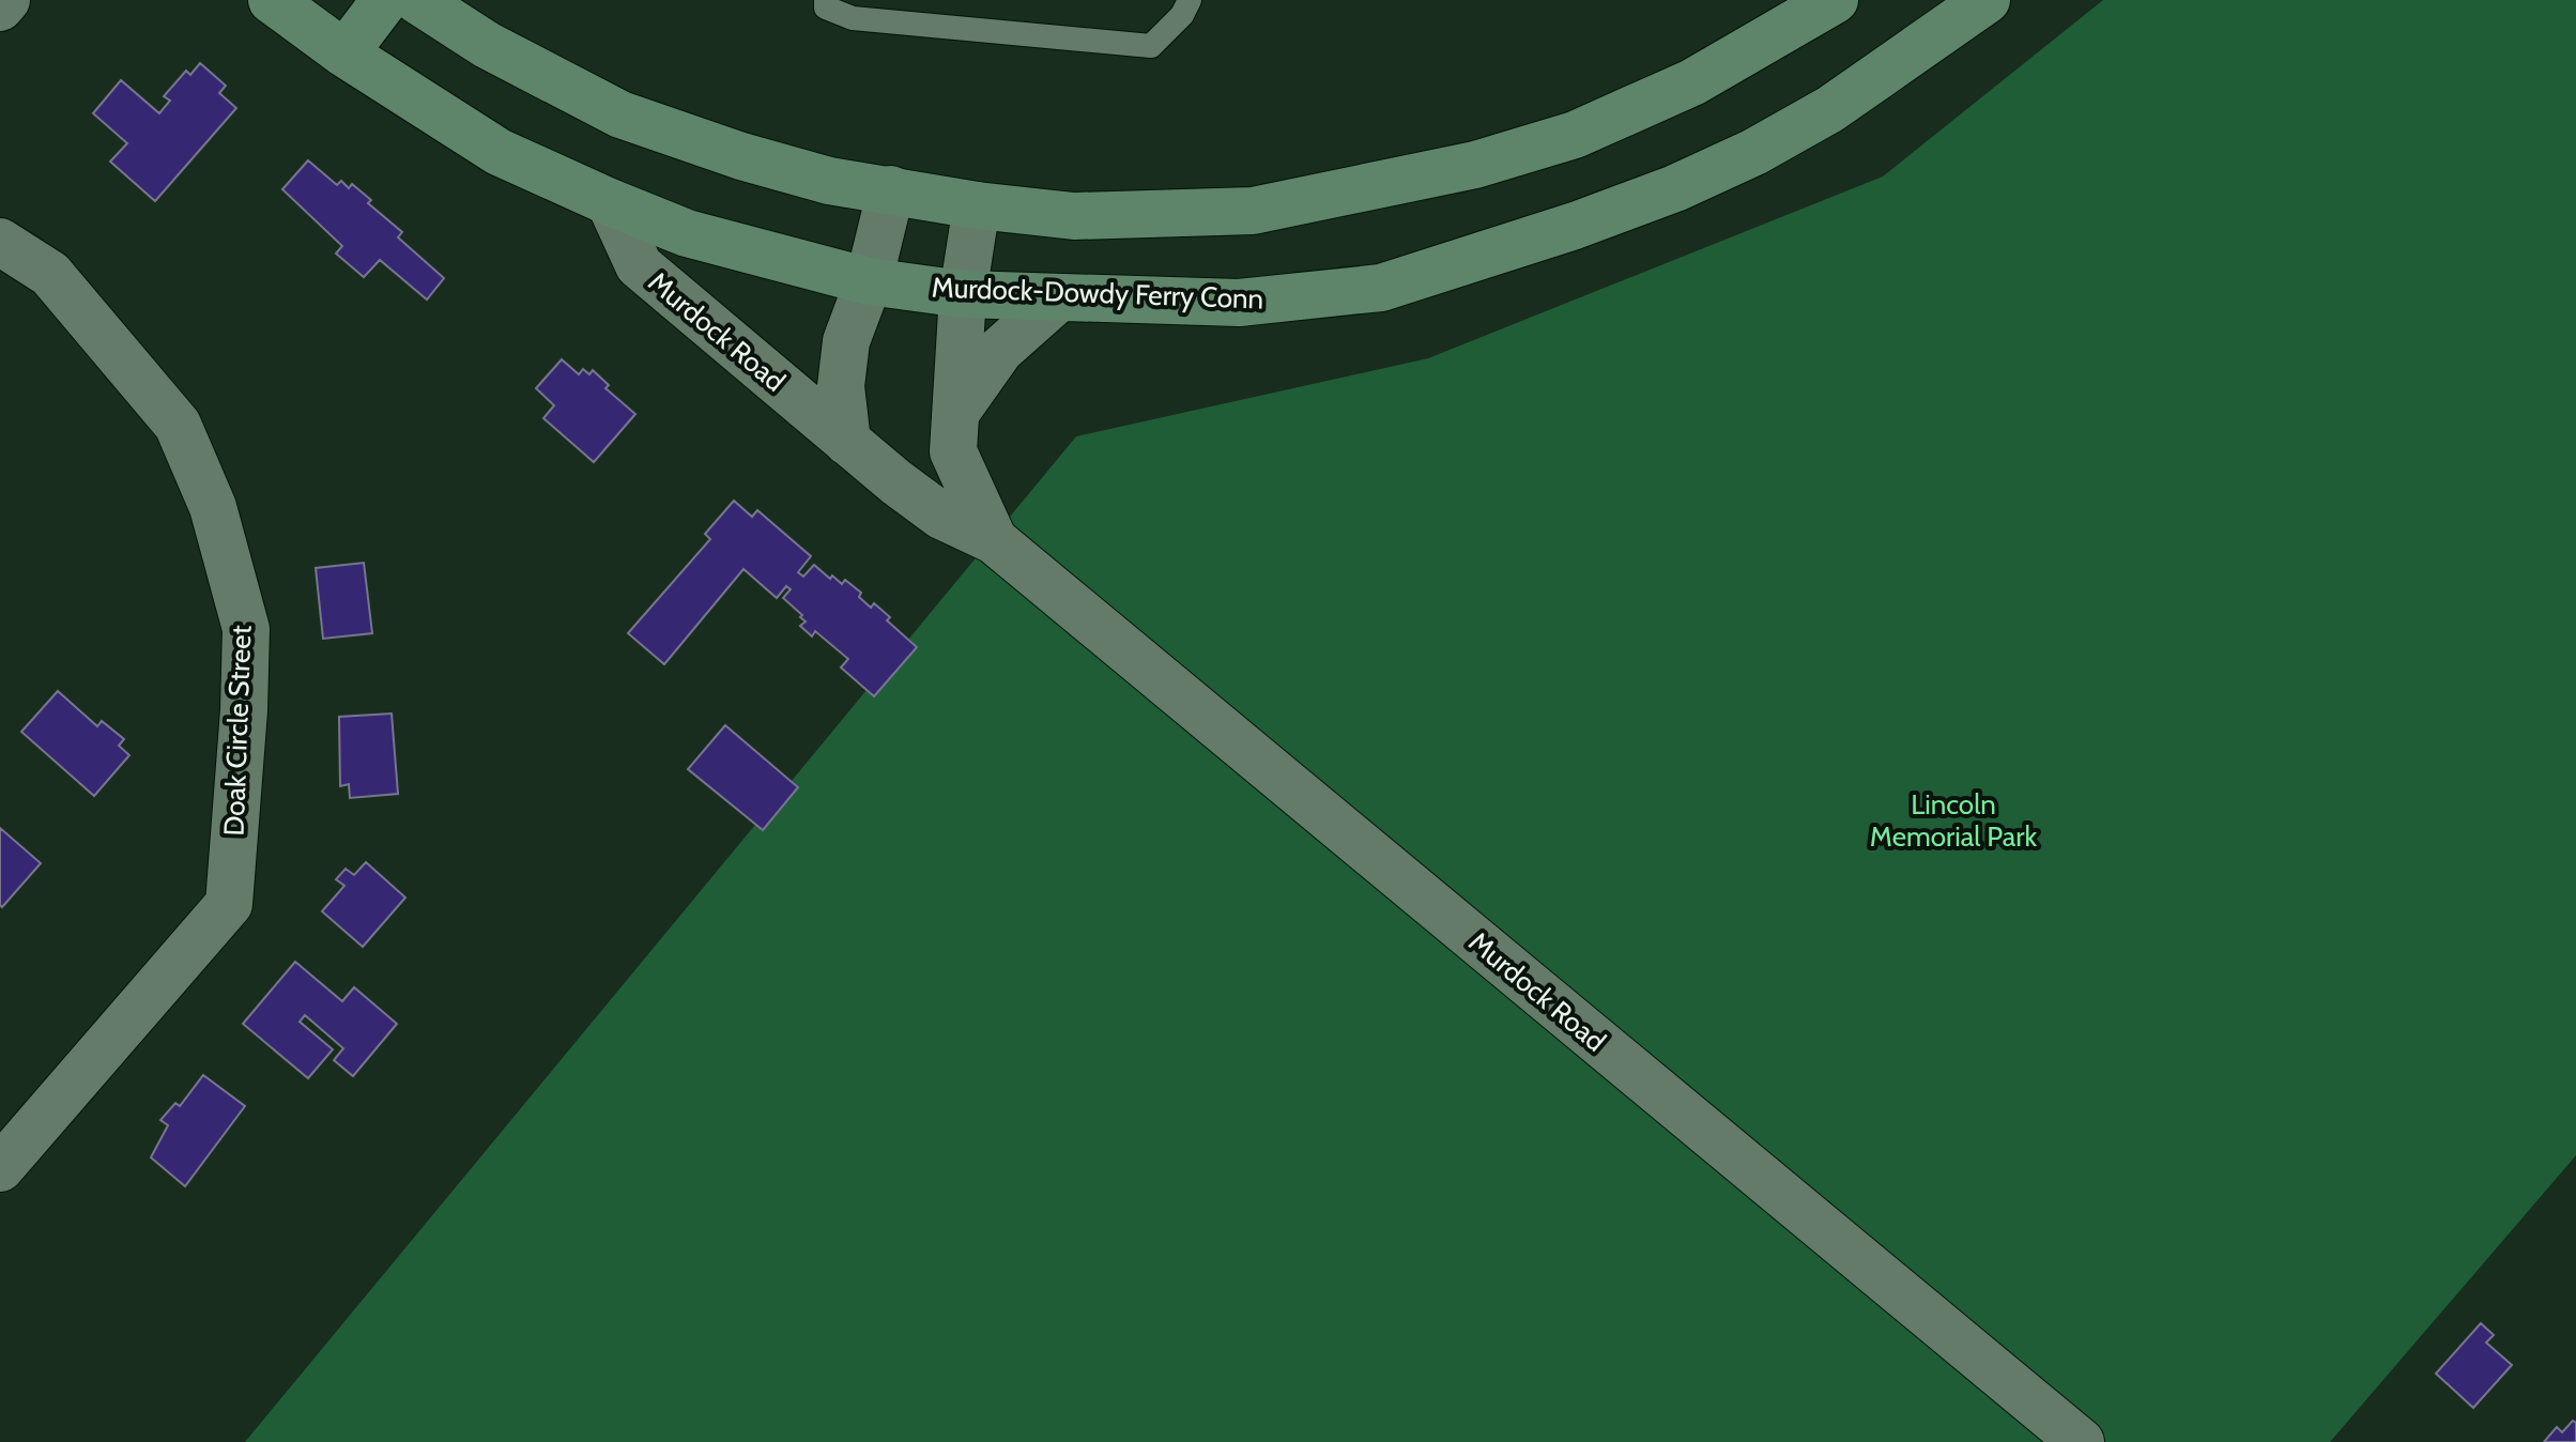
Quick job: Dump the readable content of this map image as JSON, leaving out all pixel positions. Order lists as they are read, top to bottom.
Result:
{
  "streets": {
    "main road": ["Murdock-Dowdy Ferry Conn"],
    "street": ["Murdock Road", "Doak Circle Street"]
  },
  "crossings": [
    ["Murdock-Dowdy Ferry Conn", "Murdock Road"]
  ],
  "parks": ["Lincoln Memorial Park"]
}
